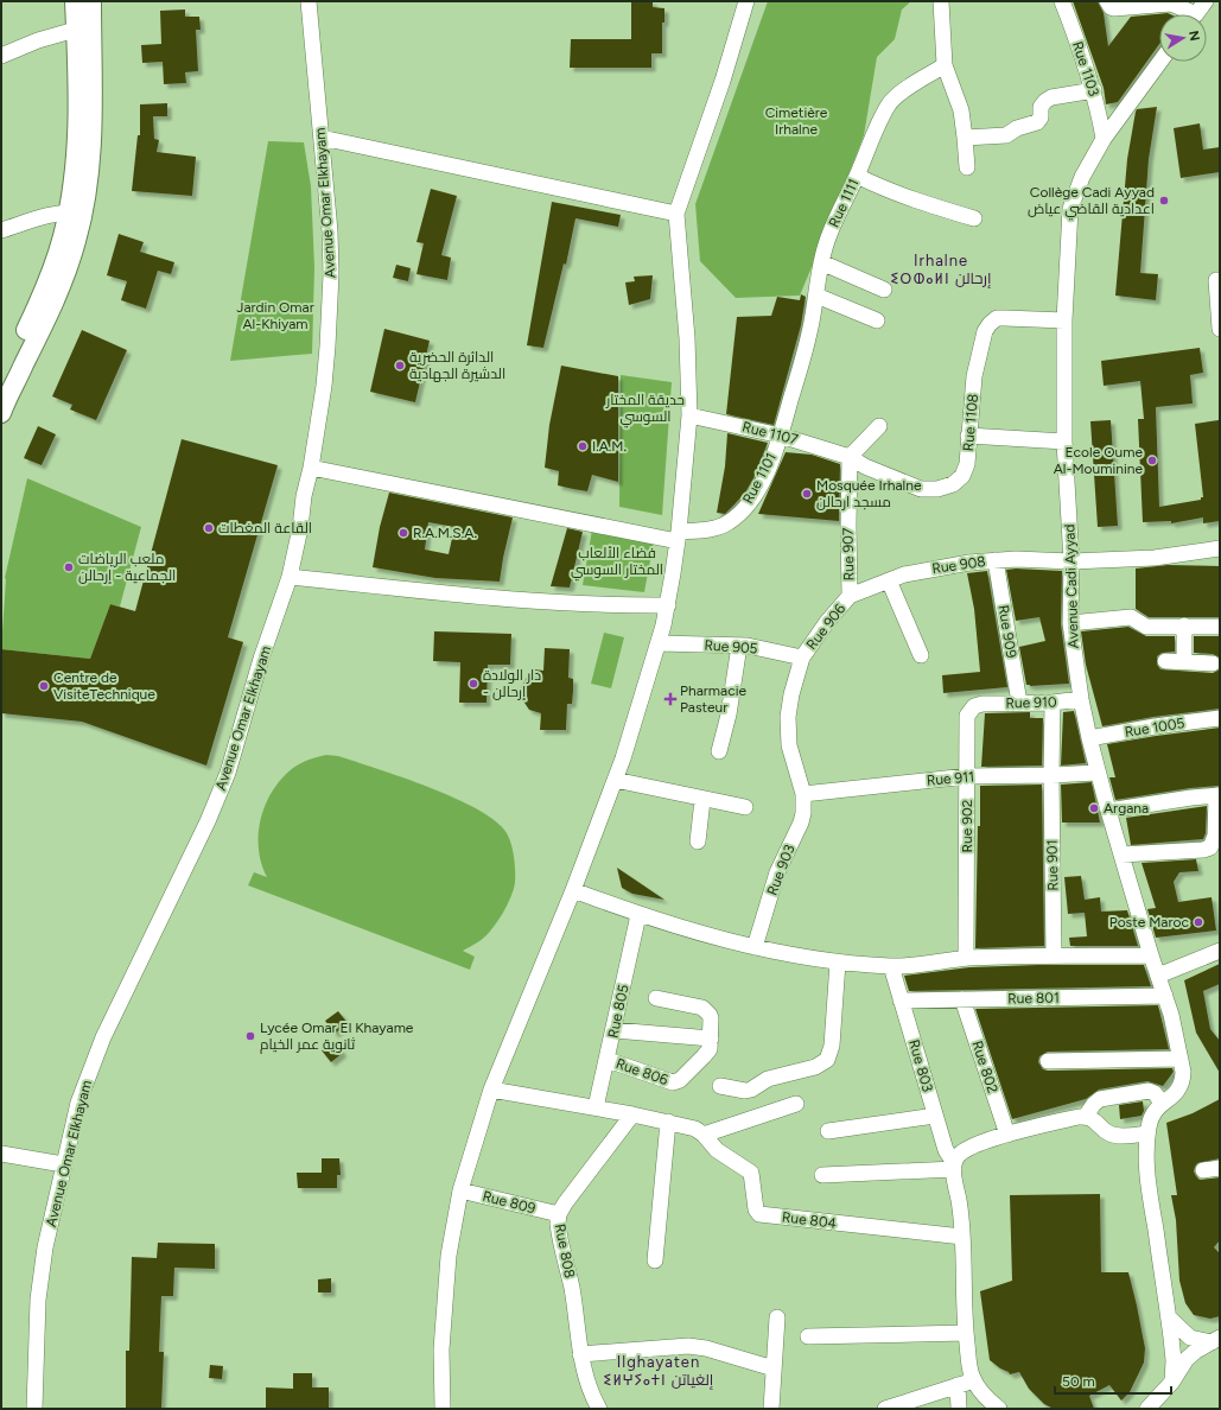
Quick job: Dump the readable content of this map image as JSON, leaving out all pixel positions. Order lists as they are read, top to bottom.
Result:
{
  "streets": {
    "street": [
      "Rue 1103",
      "Avenue Omar Elkhayam",
      "Rue 1111",
      "Rue 1108",
      "Rue 1107",
      "Rue 1101",
      "Rue 907",
      "Rue 908",
      "Avenue Cadi Ayyad",
      "Rue 906",
      "Rue 909",
      "Rue 905",
      "Rue 910",
      "Rue 1005",
      "Rue 911",
      "Rue 902",
      "Rue 901",
      "Rue 903",
      "Rue 801",
      "Rue 805",
      "Rue 803",
      "Rue 802",
      "Rue 806",
      "Rue 809",
      "Rue 804",
      "Rue 808"
    ]
  },
  "crossings": [
    ["Rue 1103", "Avenue Cadi Ayyad"],
    ["Avenue Omar Elkhayam", "Rue 1101"],
    ["Rue 1111", "Rue 1107"],
    ["Rue 1111", "Rue 1101"],
    ["Rue 1108", "Rue 1107"],
    ["Rue 1108", "Rue 907"],
    ["Rue 1108", "Avenue Cadi Ayyad"],
    ["Rue 1107", "Rue 1101"],
    ["Rue 1107", "Rue 907"],
    ["Rue 907", "Rue 908"],
    ["Rue 907", "Rue 906"],
    ["Rue 908", "Avenue Cadi Ayyad"],
    ["Rue 908", "Rue 906"],
    ["Rue 908", "Rue 909"],
    ["Avenue Cadi Ayyad", "Rue 910"],
    ["Avenue Cadi Ayyad", "Rue 1005"],
    ["Avenue Cadi Ayyad", "Rue 911"],
    ["Avenue Cadi Ayyad", "Rue 801"],
    ["Rue 906", "Rue 905"],
    ["Rue 906", "Rue 911"],
    ["Rue 906", "Rue 903"],
    ["Rue 909", "Rue 910"],
    ["Rue 910", "Rue 902"],
    ["Rue 910", "Rue 901"],
    ["Rue 911", "Rue 902"],
    ["Rue 911", "Rue 901"],
    ["Rue 911", "Rue 903"],
    ["Rue 801", "Rue 803"],
    ["Rue 801", "Rue 802"],
    ["Rue 805", "Rue 806"],
    ["Rue 805", "Rue 804"],
    ["Rue 803", "Rue 804"],
    ["Rue 809", "Rue 808"],
    ["Rue 804", "Rue 808"]
  ],
  "districts": ["Irhalne ⵉⵔⵀⴰⵍⵏ إرحالن", "Ilghayaten ⵉⵍⵖⵢⴰⵜⵏ إلغياتن"],
  "parks": [
    "Cimetière Irhalne",
    "Jardin Omar Al-Khiyam",
    "حديقة المختار السوسي",
    "فضاء الألعاب المختار السوسي"
  ],
  "places": {
    "other": [
      "Collège Cadi Ayyad اعدادية القاضي عياض",
      "الدائرة الحضرية الدشيرة الجهادية",
      "I.A.M.",
      "Ecole Oume Al-Mouminine",
      "Mosquée Irhalne مسجد ارحالن",
      "القاعة المغطات",
      "R.A.M.S.A.",
      "ملعب الرياضات الجماعية - إرحالن",
      "دار الولادة - إرحالن",
      "Centre de VisiteTechnique",
      "Argana",
      "Poste Maroc",
      "Lycée Omar El Khayame ثانوية عمر الخيام"
    ],
    "health": ["Pharmacie Pasteur"]
  },
  "scale_bar": "50 m",
  "north": "right"
}
